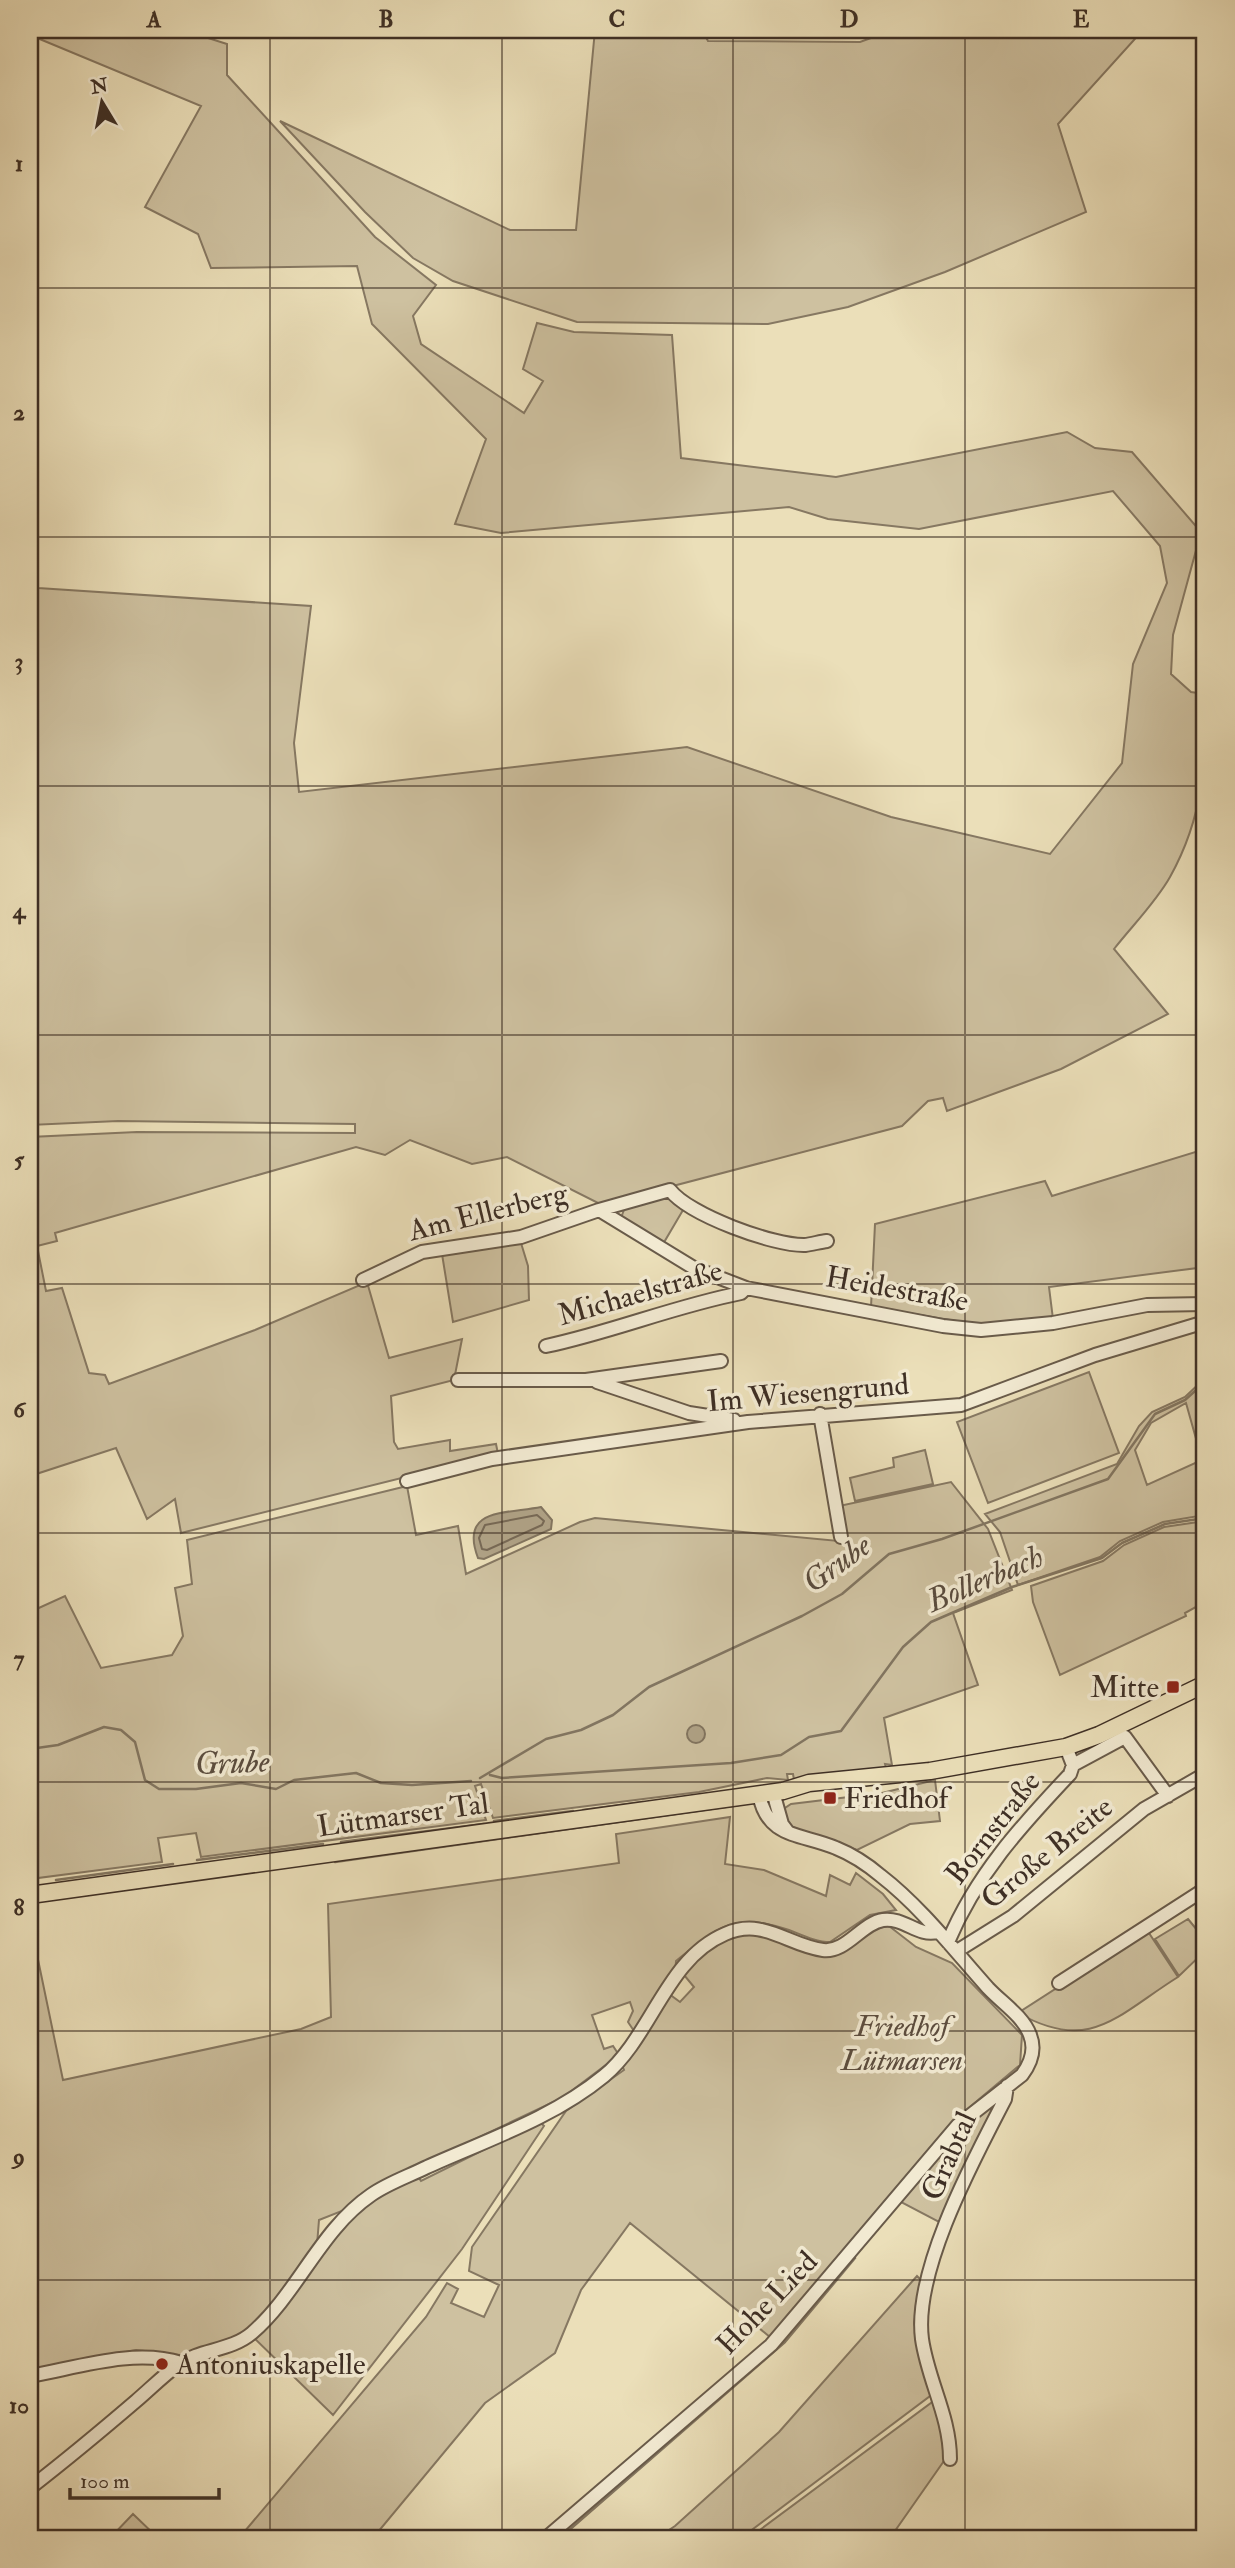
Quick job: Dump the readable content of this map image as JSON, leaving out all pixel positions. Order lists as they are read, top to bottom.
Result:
{
  "streets": {
    "main road": ["Lütmarser Tal"],
    "street": [
      "Am Ellerberg",
      "Heidestraße",
      "Michaelstraße",
      "Im Wiesengrund",
      "Bornstraße",
      "Große Breite",
      "Grabtal",
      "Hohe Lied"
    ]
  },
  "crossings": [
    ["Am Ellerberg", "Heidestraße"],
    ["Heidestraße", "Michaelstraße"],
    ["Lütmarser Tal", "Bornstraße"],
    ["Lütmarser Tal", "Grabtal"],
    ["Bornstraße", "Große Breite"],
    ["Bornstraße", "Grabtal"],
    ["Große Breite", "Grabtal"],
    ["Grabtal", "Hohe Lied"]
  ],
  "water": ["Grube", "Bollerbach"],
  "parks": ["Friedhof Lütmarsen"],
  "places": {
    "transit": ["Mitte", "Friedhof"],
    "other": ["Antoniuskapelle"]
  },
  "scale_bar": "100 m",
  "north": "top",
  "grid": {
    "columns": [
      "A",
      "B",
      "C",
      "D",
      "E"
    ],
    "rows": [
      "1",
      "2",
      "3",
      "4",
      "5",
      "6",
      "7",
      "8",
      "9",
      "10"
    ]
  }
}
